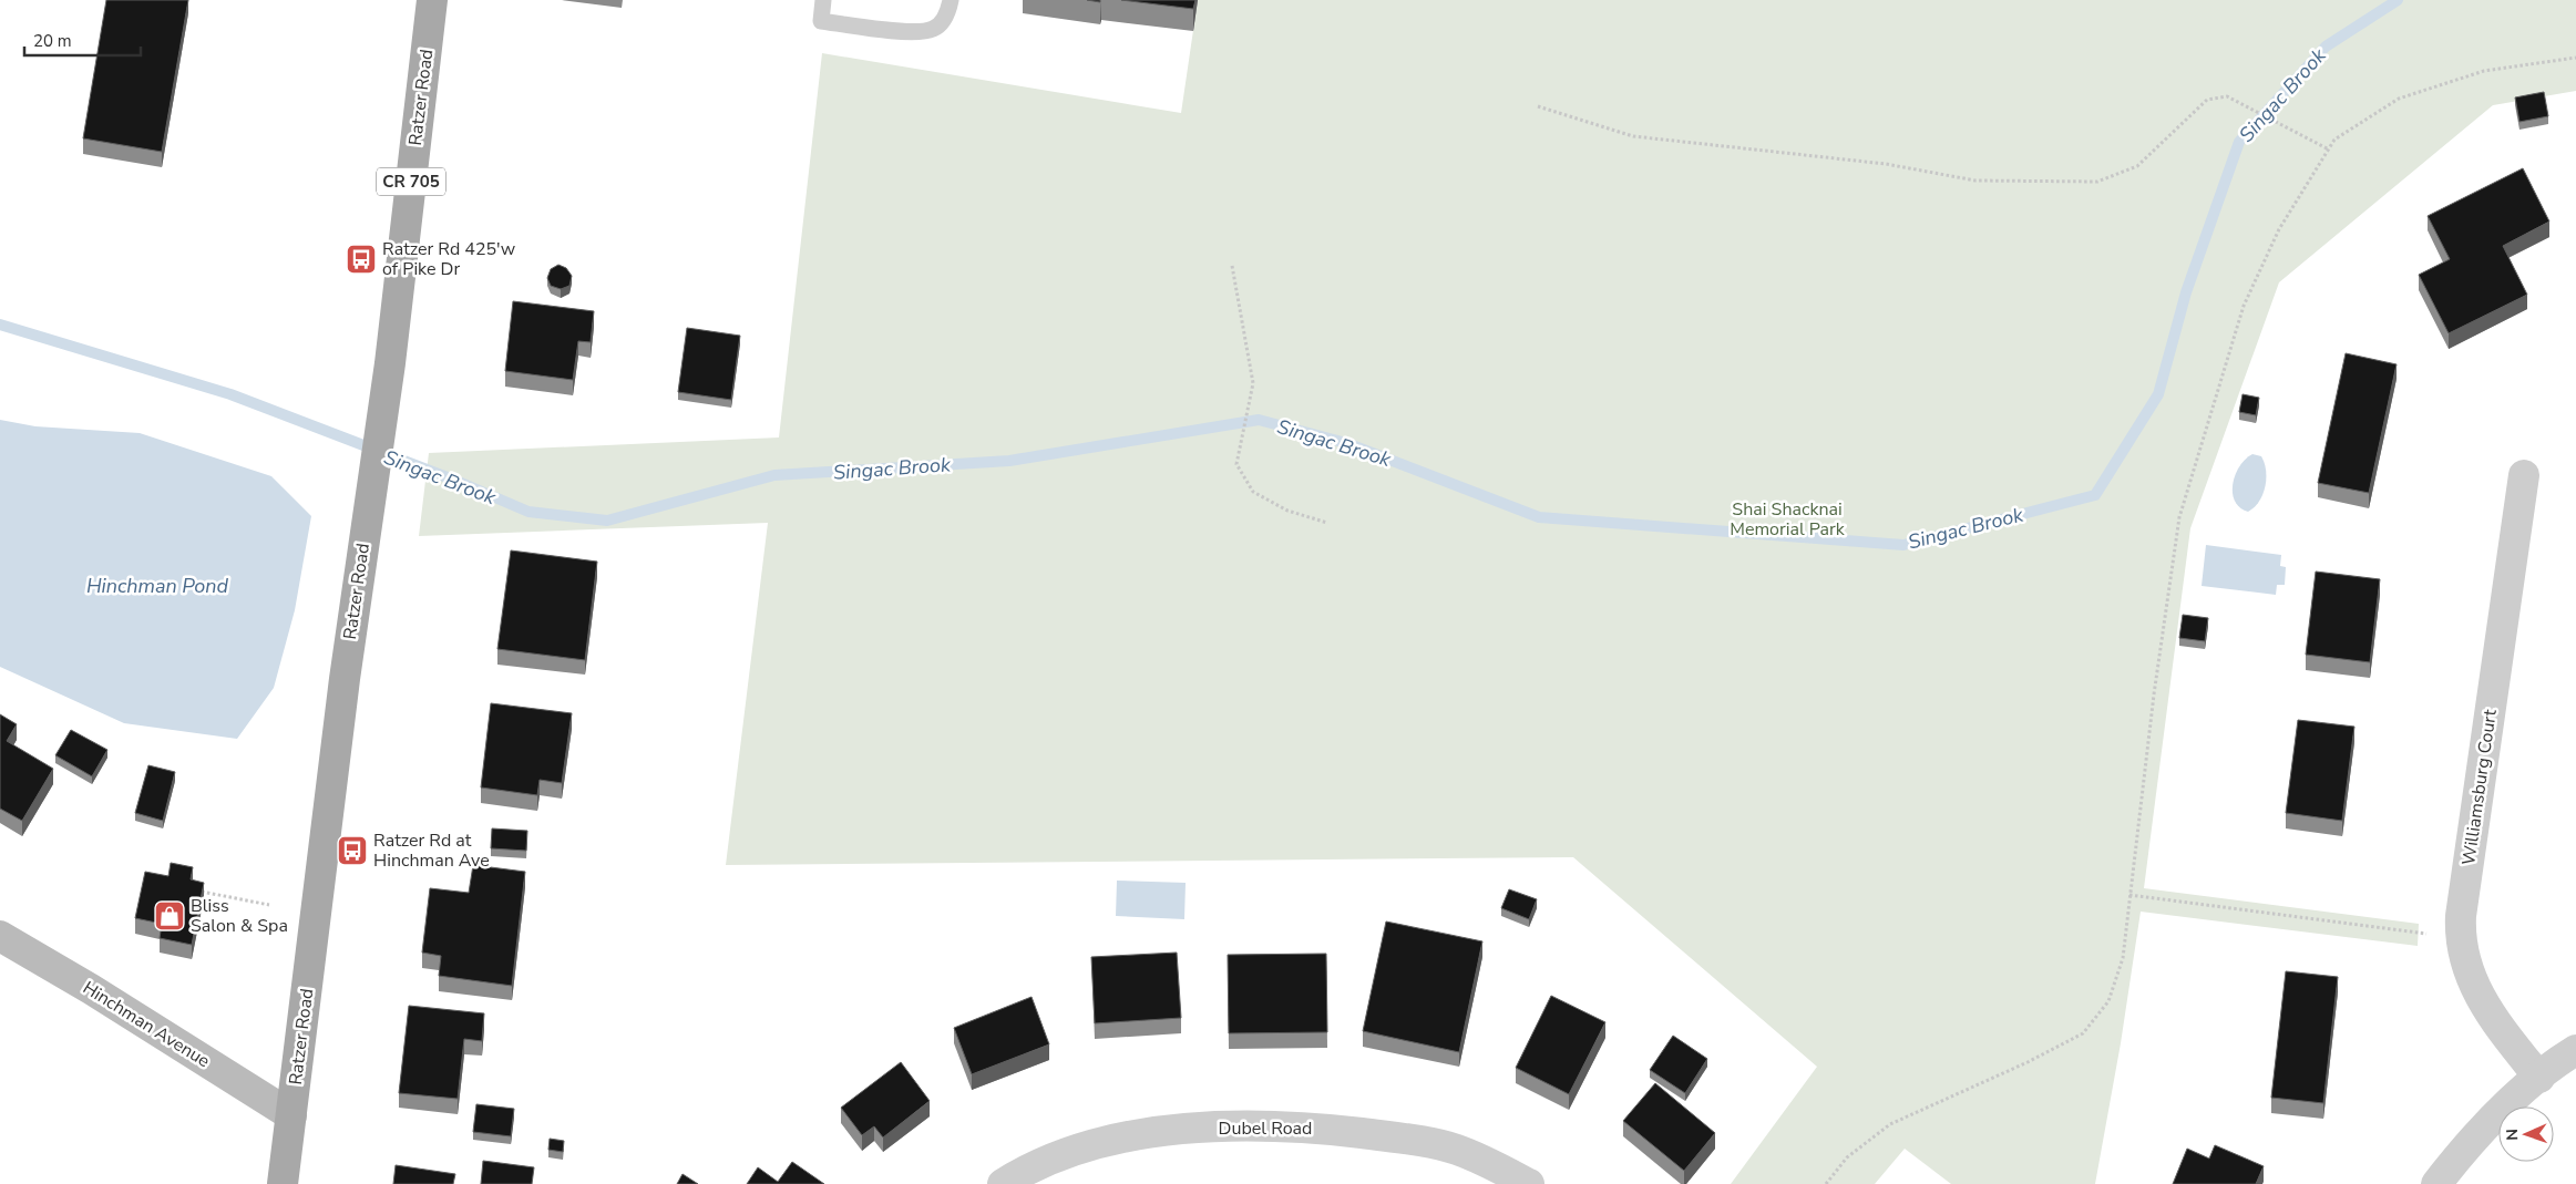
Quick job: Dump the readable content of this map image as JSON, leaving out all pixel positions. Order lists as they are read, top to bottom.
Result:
{
  "streets": {
    "main road": ["Ratzer Road", "CR 705"],
    "street": ["Williamsburg Court", "Hinchman Avenue", "Dubel Road"]
  },
  "crossings": [
    ["Ratzer Road", "Hinchman Avenue"]
  ],
  "water": ["Singac Brook", "Hinchman Pond"],
  "parks": ["Shai Shacknai Memorial Park"],
  "places": {
    "bus stop": ["Ratzer Rd 425'w of Pike Dr", "Ratzer Rd at Hinchman Ave"],
    "shop": ["Bliss Salon & Spa"]
  },
  "scale_bar": "20 m",
  "north": "left"
}
